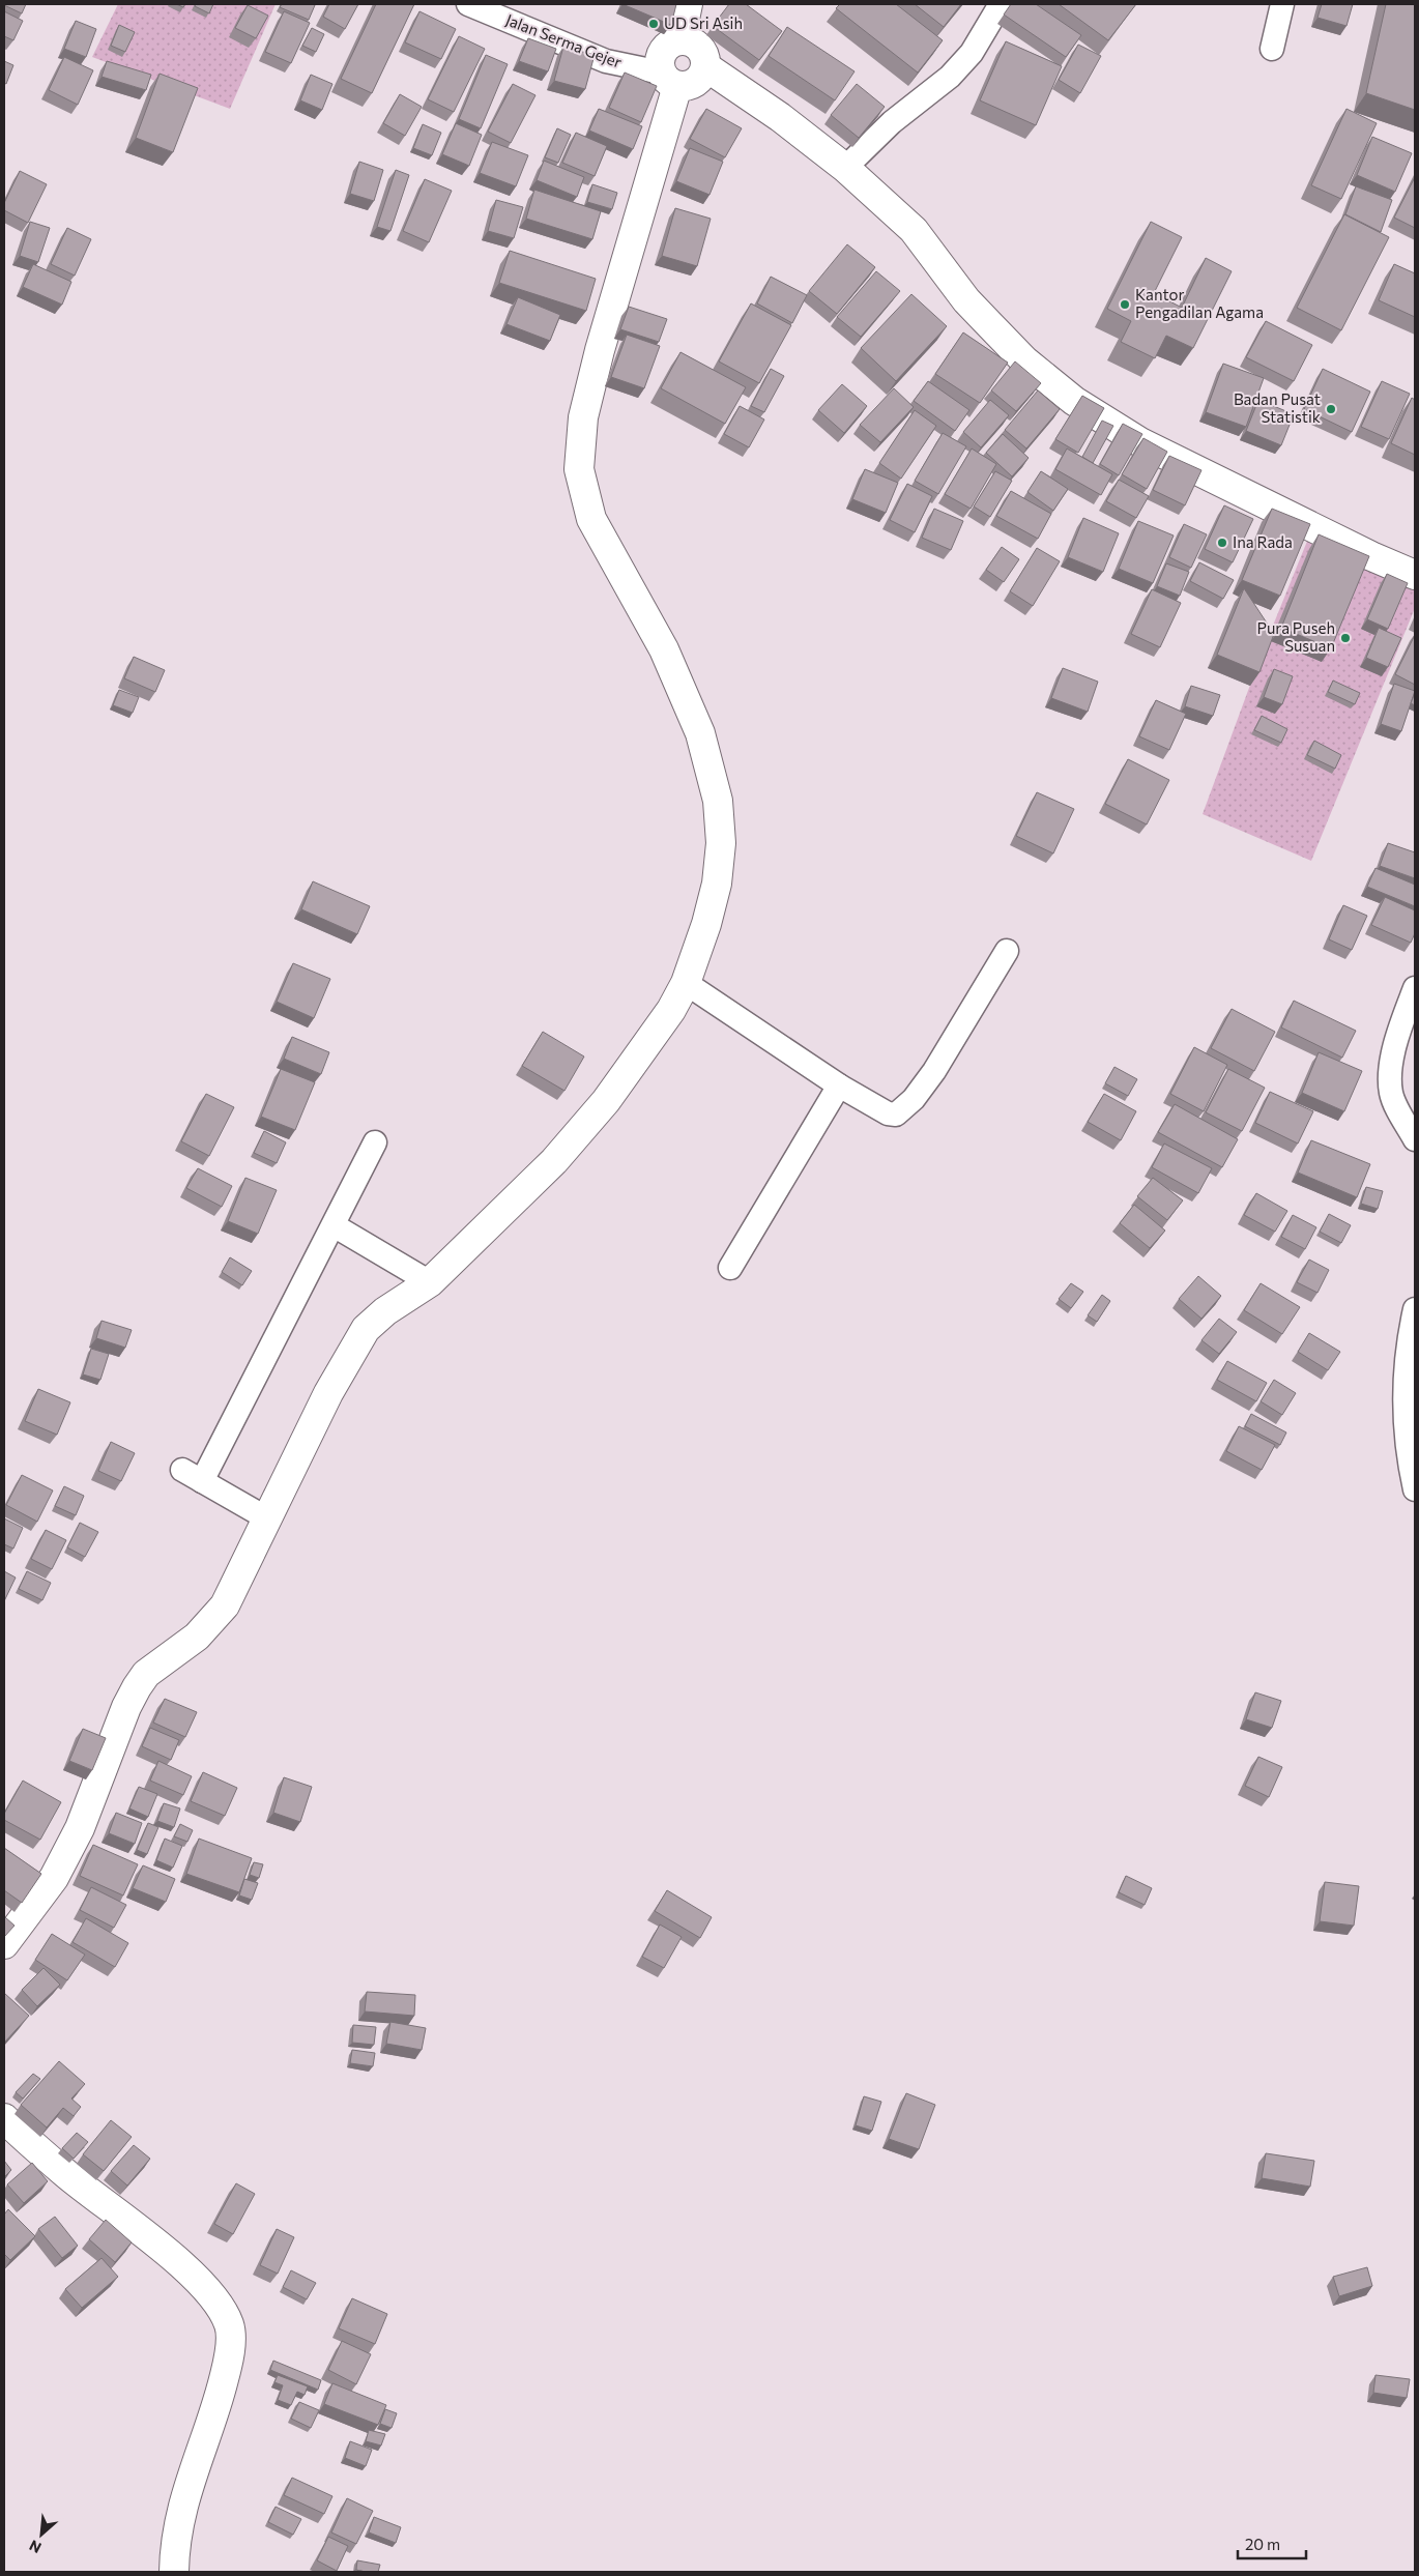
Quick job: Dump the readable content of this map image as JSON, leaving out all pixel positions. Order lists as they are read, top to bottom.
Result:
{
  "streets": {
    "street": ["Jalan Serma Gejer"]
  },
  "places": [
    "UD Sri Asih",
    "Kantor Pengadilan Agama",
    "Badan Pusat Statistik",
    "Ina Rada",
    "Pura Puseh Susuan"
  ],
  "scale_bar": "20 m",
  "north": "bottom left"
}
